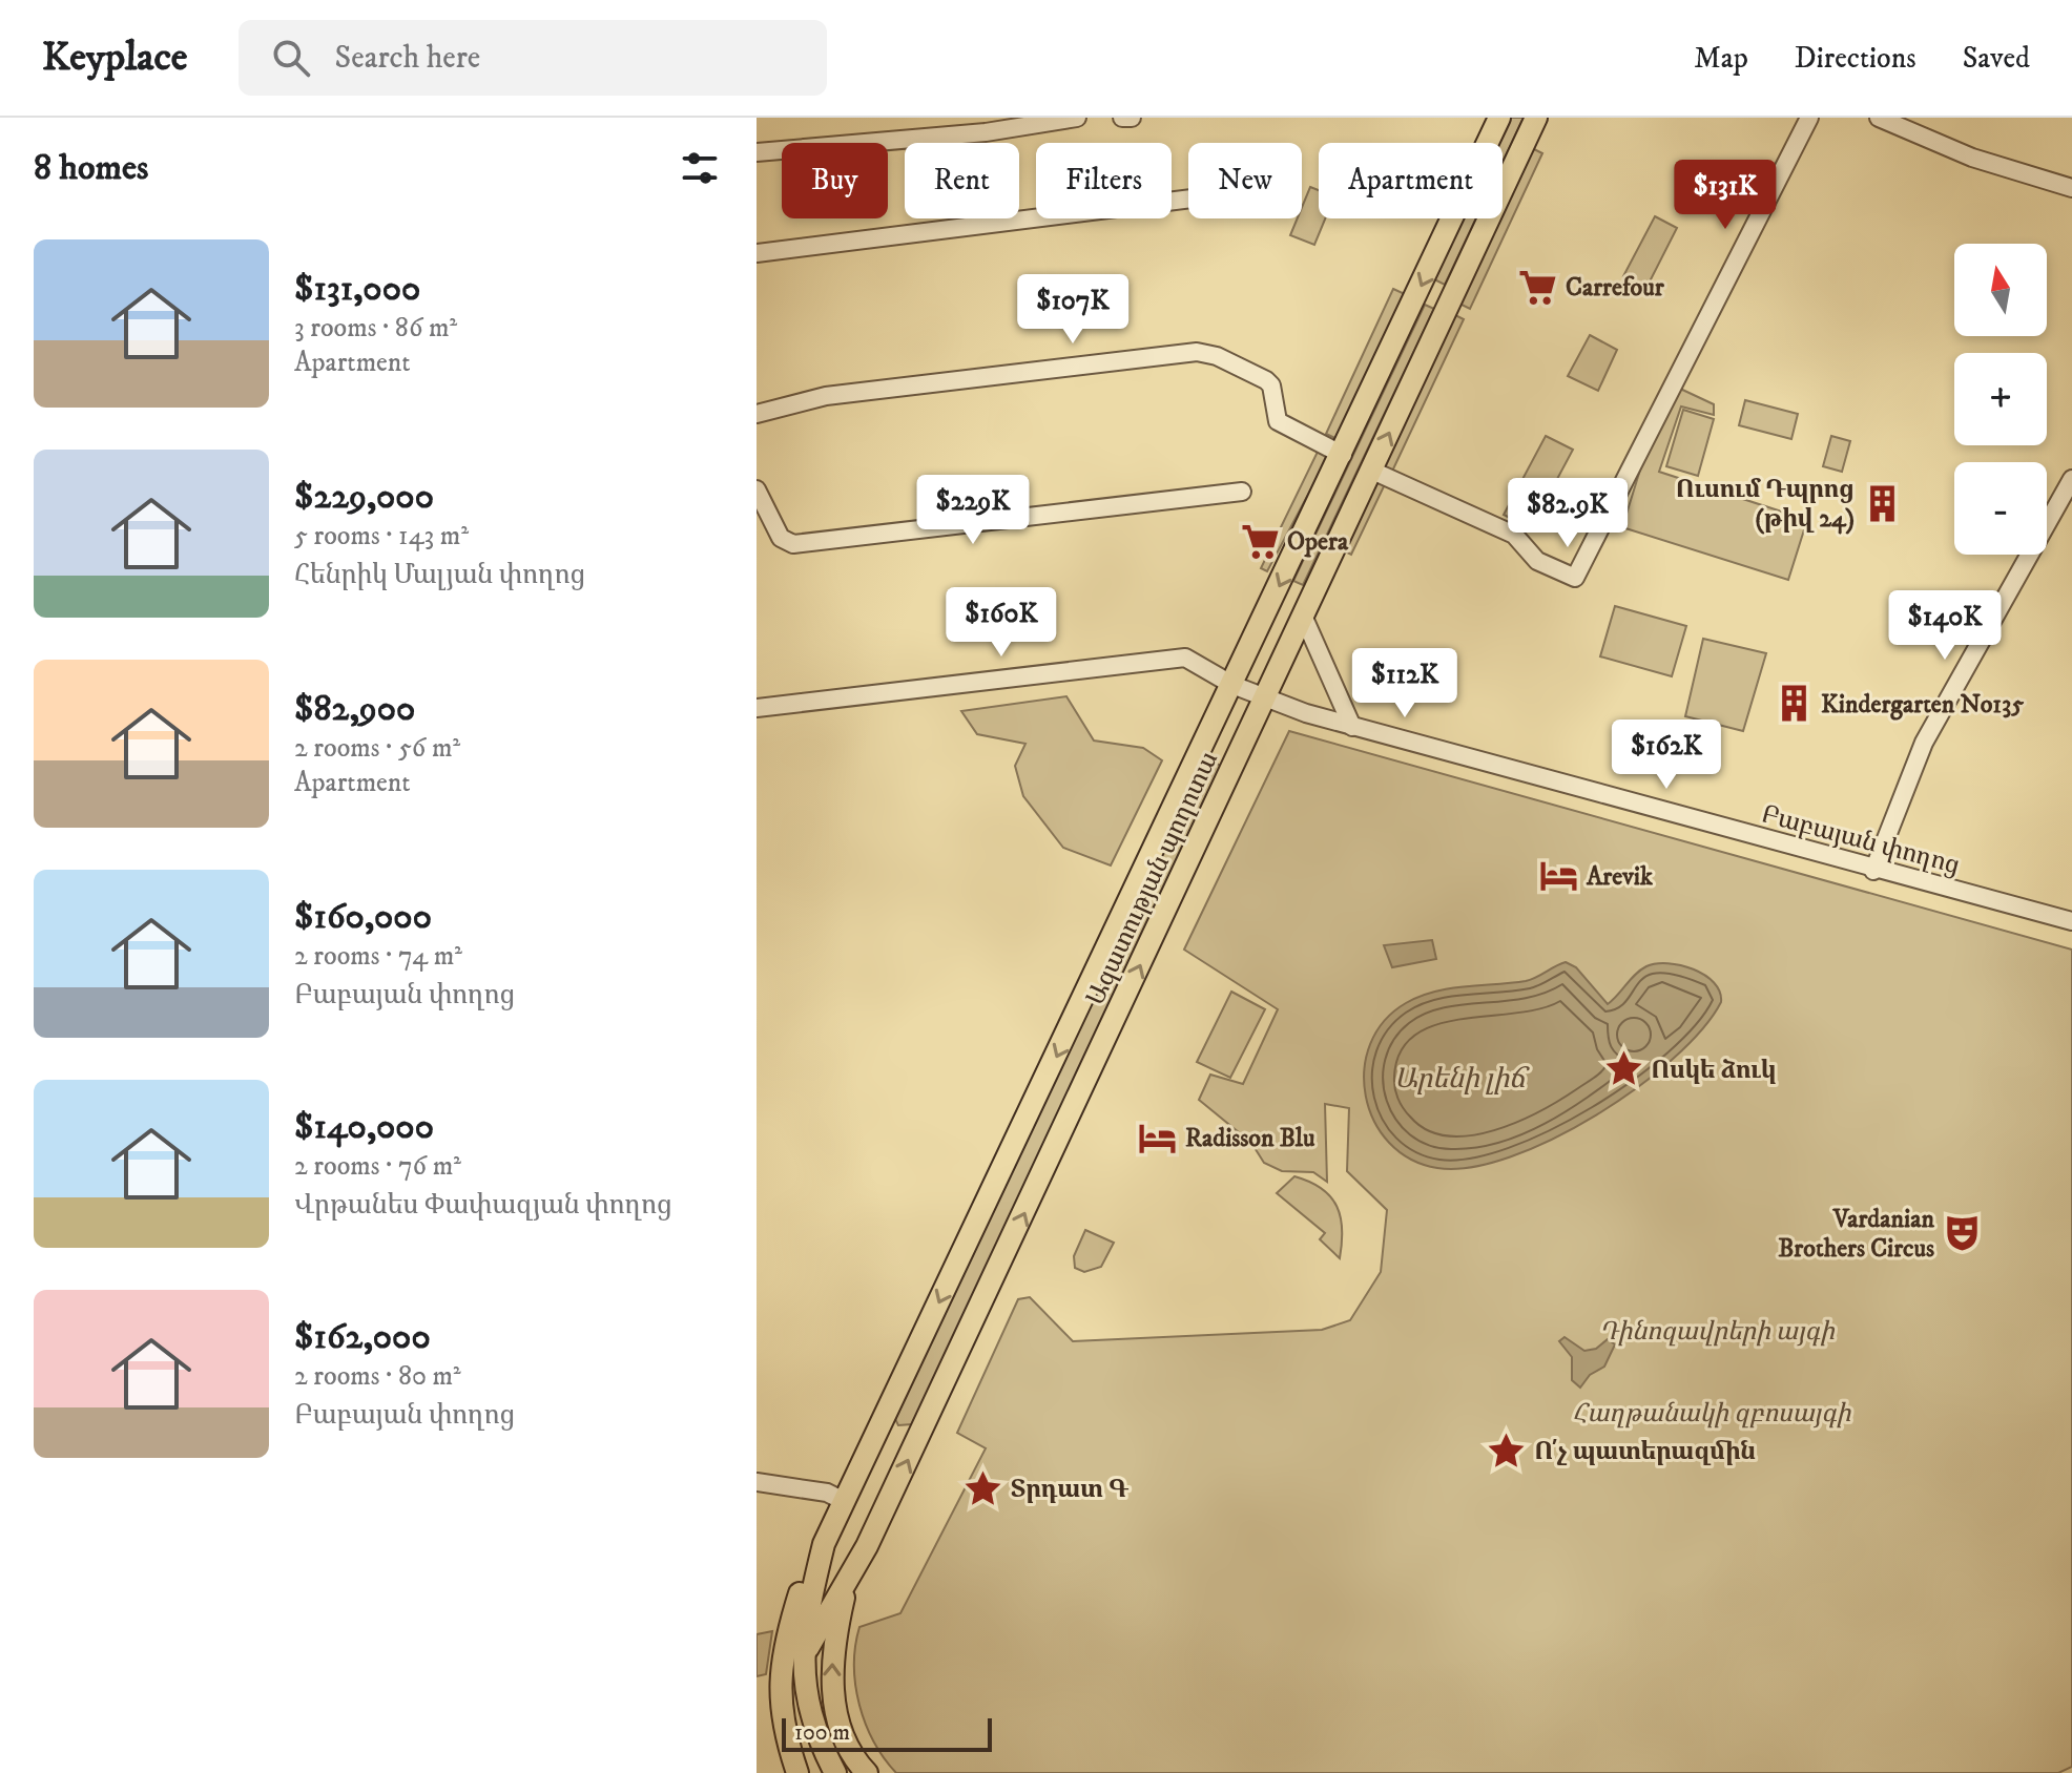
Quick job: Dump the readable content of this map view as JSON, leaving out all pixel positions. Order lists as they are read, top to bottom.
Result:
{
  "streets": {
    "main road": ["Ազատության պողոտա"],
    "street": ["Բաբայան փողոց"]
  },
  "crossings": [
    ["Բաբայան փողոց", "Ազատության պողոտա"]
  ],
  "water": ["Արենի լիճ"],
  "parks": ["Դինոզավրերի այգի", "Հաղթանակի զբոսայգի"],
  "places": {
    "supermarket": ["Carrefour", "Opera"],
    "building": ["Ուսում Դպրոց (թիվ 24)", "Kindergarten No135"],
    "hotel": ["Arevik", "Radisson Blu"],
    "place": ["Ոսկե ձուկ", "Ո՛չ պատերազմին", "Տրդատ Գ"],
    "theatre": ["Vardanian Brothers Circus"]
  },
  "scale_bar": "100 m",
  "north": "top",
  "page": {
    "header": "Keyplace",
    "search": "Search here",
    "nav": ["Map", "Directions", "Saved"],
    "heading": "8 homes",
    "chip": [
      "Buy",
      "Rent",
      "Filters",
      "New",
      "Apartment"
    ],
    "price": [
      "$131K",
      "$107K",
      "$229K",
      "$82.9K",
      "$160K",
      "$140K",
      "$112K",
      "$162K"
    ],
    "list": [
      {
        "name": "$131,000",
        "note": "3 rooms · 86 m² · Apartment"
      },
      {
        "name": "$229,000",
        "note": "5 rooms · 143 m² · Հենրիկ Մալյան փողոց"
      },
      {
        "name": "$82,900",
        "note": "2 rooms · 56 m² · Apartment"
      },
      {
        "name": "$160,000",
        "note": "2 rooms · 74 m² · Բաբայան փողոց"
      },
      {
        "name": "$140,000",
        "note": "2 rooms · 76 m² · Վրթանես Փափազյան փողոց"
      },
      {
        "name": "$162,000",
        "note": "2 rooms · 80 m² · Բաբայան փողոց"
      }
    ],
    "map_buttons": ["+", "−"],
    "scale": "100 m"
  }
}
